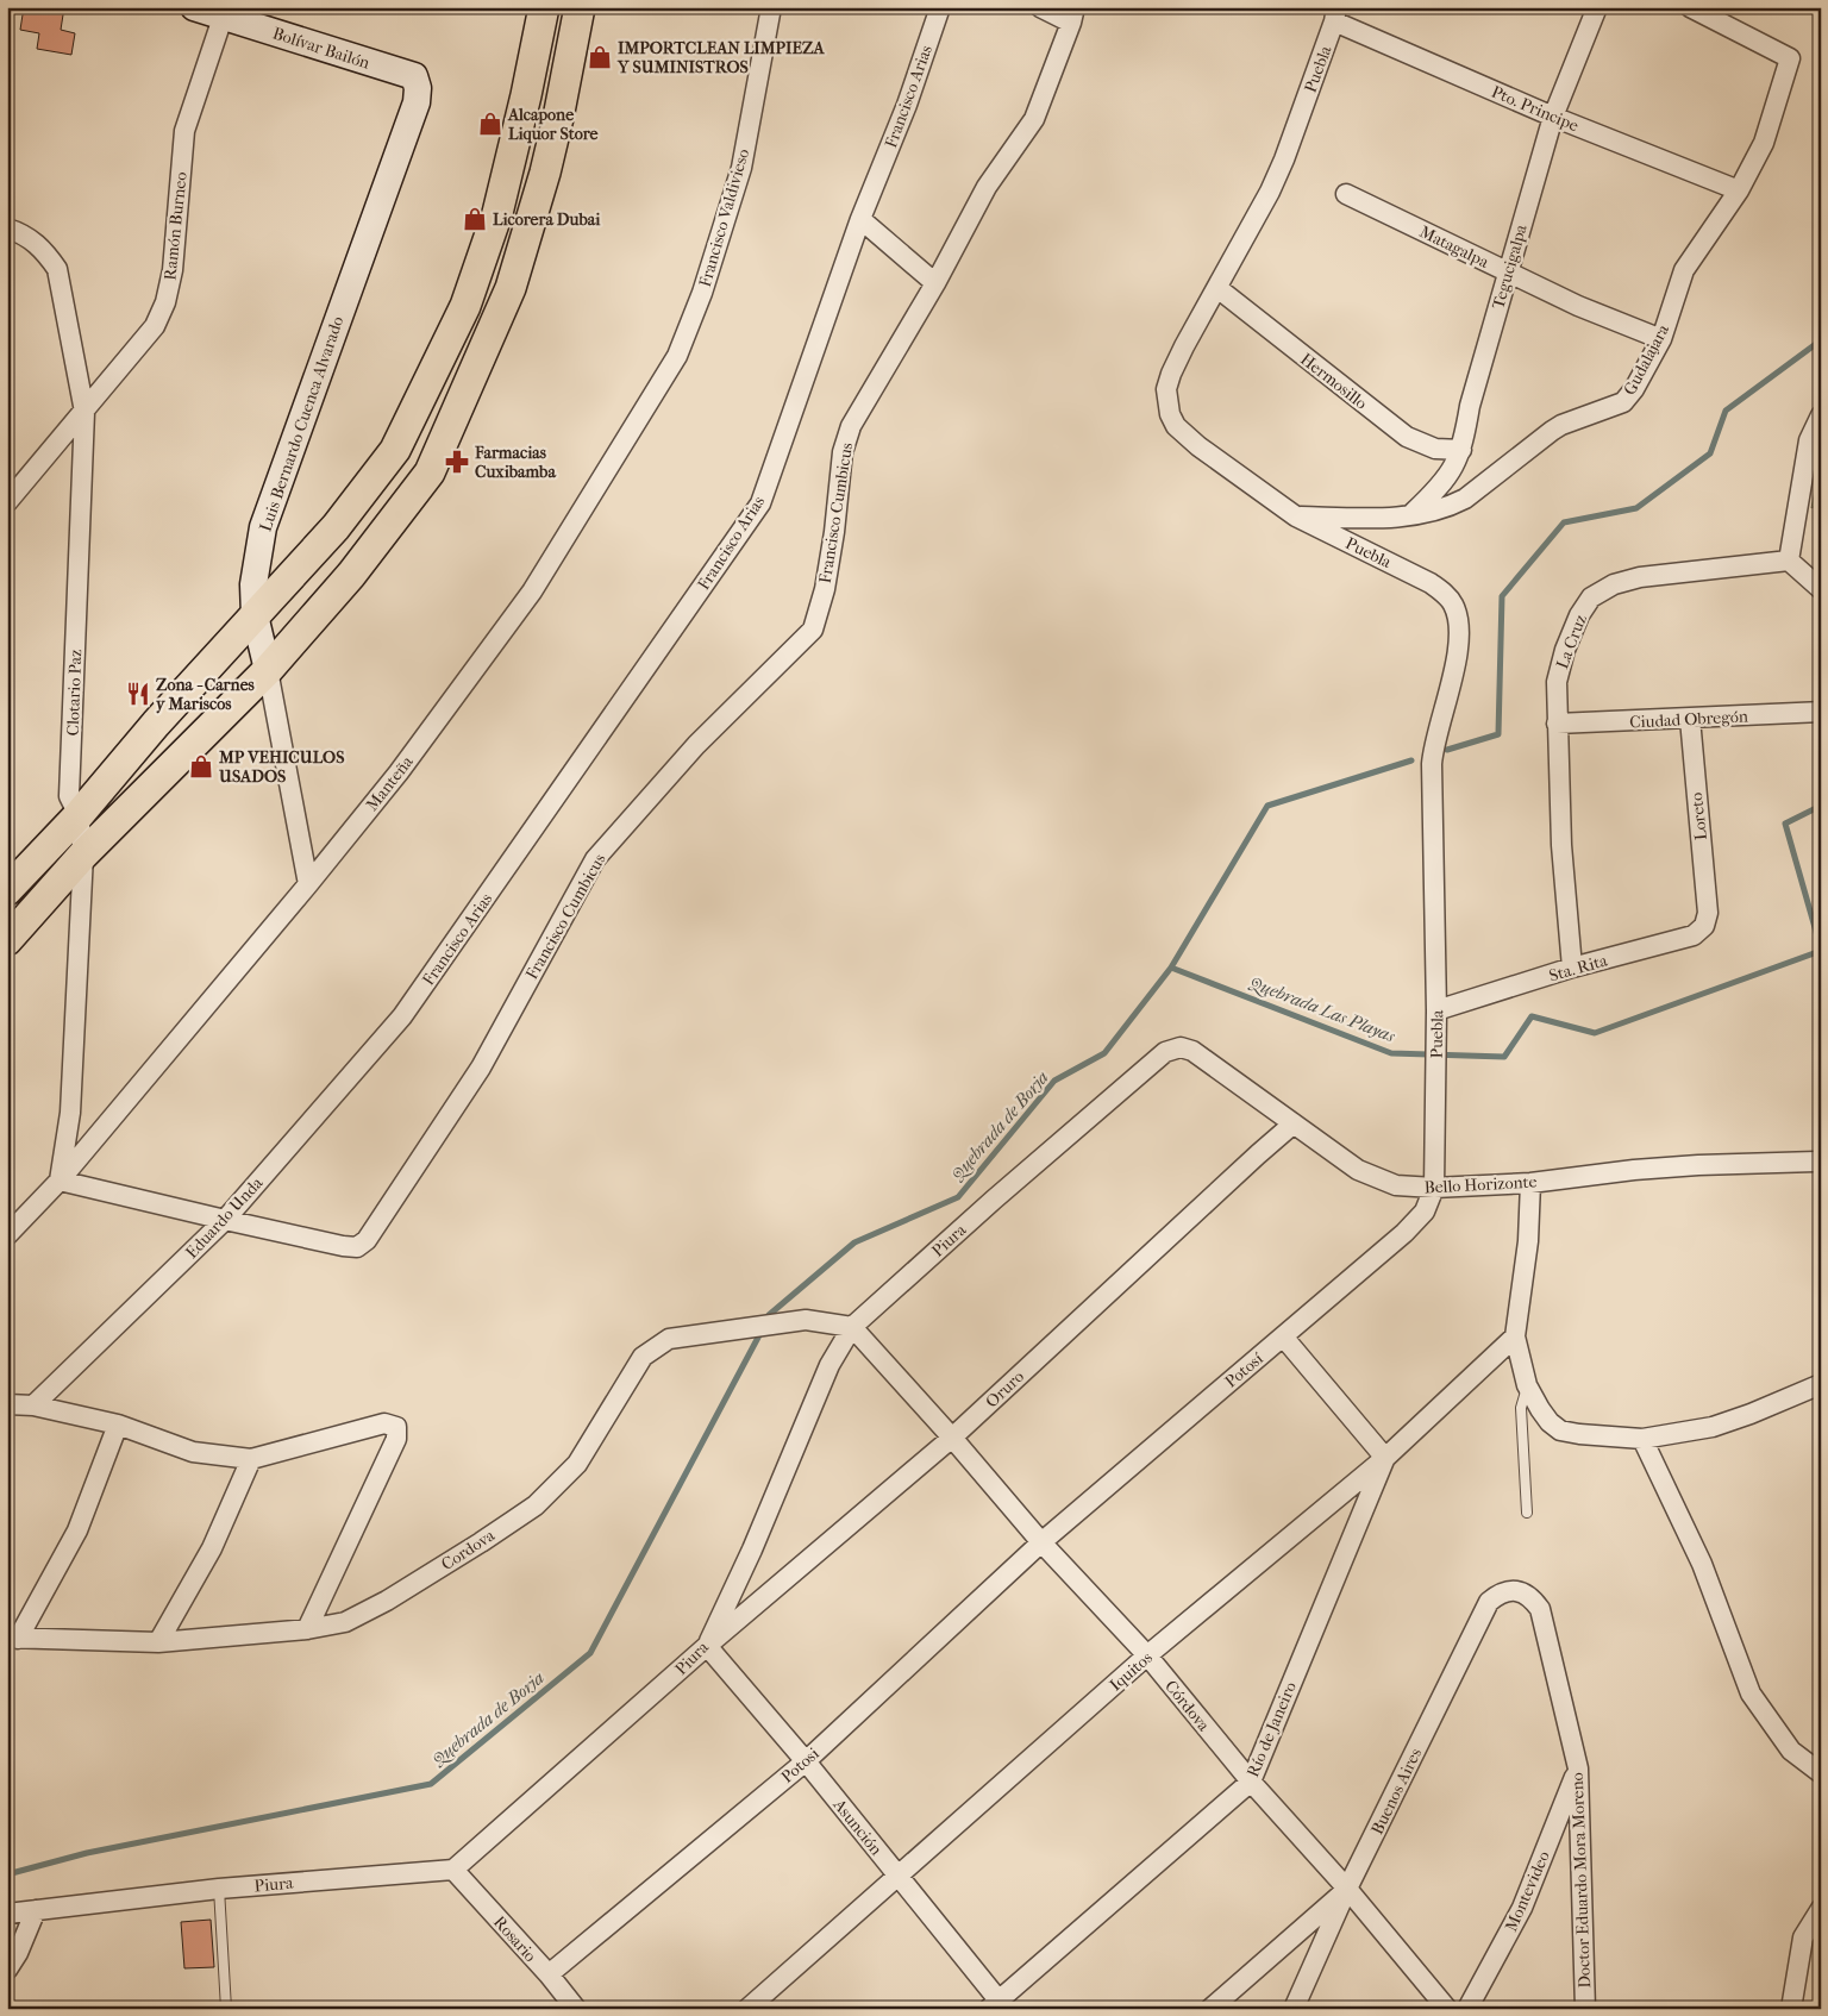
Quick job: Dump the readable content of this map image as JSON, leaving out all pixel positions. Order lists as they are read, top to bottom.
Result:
{
  "streets": {
    "street": [
      "Bolívar Bailón",
      "Puebla",
      "Francisco Arias",
      "Pto. Principe",
      "Francisco Valdivieso",
      "Ramón Burneo",
      "Matagalpa",
      "Tegucigalpa",
      "Gudalajara",
      "Hermosillo",
      "Luis Bernardo Cuenca Alvarado",
      "Francisco Cumbicus",
      "La Cruz",
      "Clotario Paz",
      "Ciudad Obregón",
      "Manteña",
      "Loreto",
      "Sta. Rita",
      "Bello Horizonte",
      "Eduardo Unda",
      "Piura",
      "Potosí",
      "Oruro",
      "Cordova",
      "Iquitos",
      "Córdova",
      "Río de Janeiro",
      "Potosi",
      "Buenos Aires",
      "Asunción",
      "Doctor Eduardo Mora Moreno",
      "Montevideo",
      "Rosario"
    ]
  },
  "crossings": [
    ["Bolívar Bailón", "Ramón Burneo"],
    ["Bolívar Bailón", "Luis Bernardo Cuenca Alvarado"],
    ["Puebla", "Pto. Principe"],
    ["Puebla", "Gudalajara"],
    ["Puebla", "Hermosillo"],
    ["Puebla", "Sta. Rita"],
    ["Puebla", "Bello Horizonte"],
    ["Puebla", "Potosí"],
    ["Francisco Arias", "Eduardo Unda"],
    ["Pto. Principe", "Tegucigalpa"],
    ["Pto. Principe", "Gudalajara"],
    ["Francisco Valdivieso", "Manteña"],
    ["Ramón Burneo", "Clotario Paz"],
    ["Matagalpa", "Tegucigalpa"],
    ["Matagalpa", "Gudalajara"],
    ["Tegucigalpa", "Gudalajara"],
    ["Tegucigalpa", "Hermosillo"],
    ["Luis Bernardo Cuenca Alvarado", "Manteña"],
    ["Francisco Cumbicus", "Eduardo Unda"],
    ["La Cruz", "Ciudad Obregón"],
    ["La Cruz", "Sta. Rita"],
    ["Clotario Paz", "Manteña"],
    ["Ciudad Obregón", "Loreto"],
    ["Loreto", "Sta. Rita"],
    ["Bello Horizonte", "Piura"],
    ["Bello Horizonte", "Potosí"],
    ["Bello Horizonte", "Oruro"],
    ["Piura", "Oruro"],
    ["Piura", "Cordova"],
    ["Piura", "Córdova"],
    ["Piura", "Asunción"],
    ["Piura", "Rosario"],
    ["Potosí", "Córdova"],
    ["Potosí", "Potosi"],
    ["Oruro", "Córdova"],
    ["Oruro", "Asunción"],
    ["Cordova", "Córdova"],
    ["Iquitos", "Córdova"],
    ["Iquitos", "Río de Janeiro"],
    ["Iquitos", "Asunción"],
    ["Córdova", "Río de Janeiro"],
    ["Córdova", "Potosi"],
    ["Córdova", "Buenos Aires"],
    ["Río de Janeiro", "Asunción"],
    ["Potosi", "Asunción"],
    ["Potosi", "Rosario"],
    ["Buenos Aires", "Doctor Eduardo Mora Moreno"],
    ["Doctor Eduardo Mora Moreno", "Montevideo"]
  ],
  "water": ["Quebrada Las Playas", "Quebrada de Borja"],
  "places": {
    "shop": [
      "IMPORTCLEAN LIMPIEZA Y SUMINISTROS",
      "Alcapone Liquor Store",
      "Licorera Dubai",
      "MP VEHICULOS USADOS"
    ],
    "pharmacy": ["Farmacias Cuxibamba"],
    "restaurant": ["Zona - Carnes y Mariscos"]
  }
}
